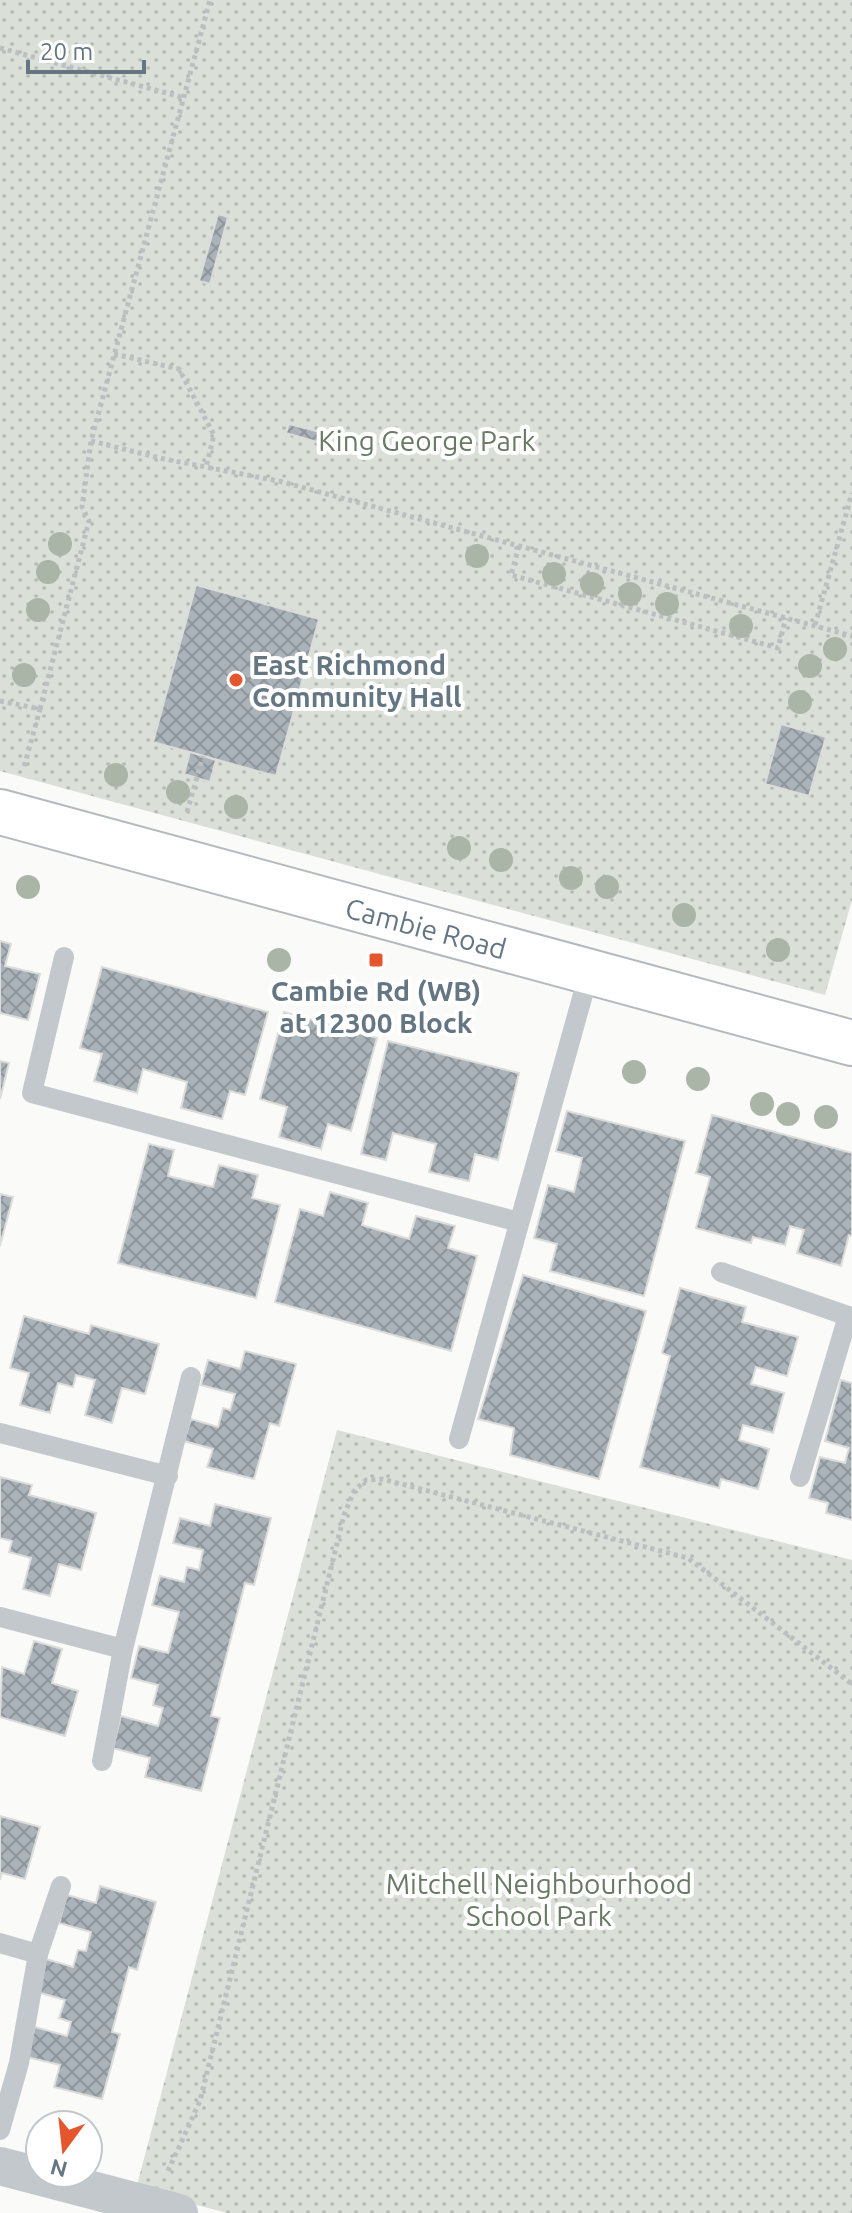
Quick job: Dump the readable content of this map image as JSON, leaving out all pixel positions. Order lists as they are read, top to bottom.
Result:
{
  "streets": {
    "main road": ["Cambie Road"]
  },
  "parks": ["King George Park", "Mitchell Neighbourhood School Park"],
  "places": {
    "other": ["East Richmond Community Hall"],
    "transit": ["Cambie Rd (WB) at 12300 Block"]
  },
  "scale_bar": "20 m",
  "north": "bottom"
}
